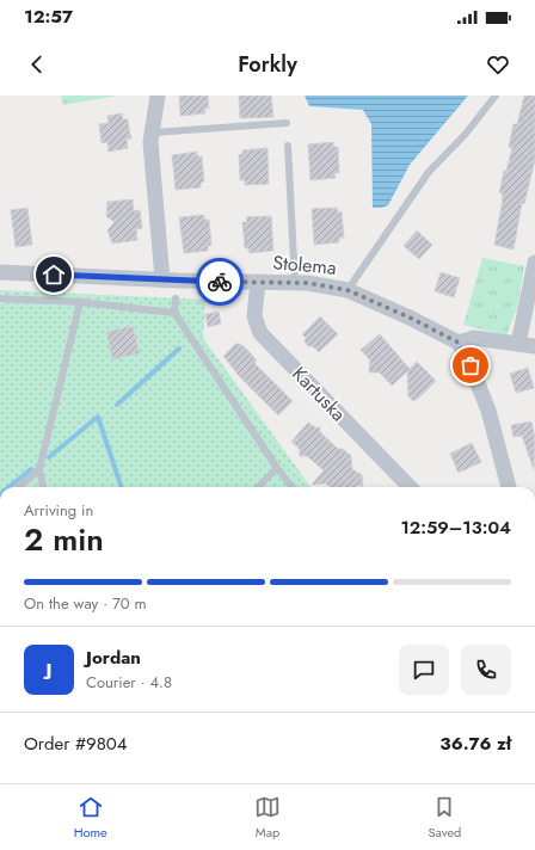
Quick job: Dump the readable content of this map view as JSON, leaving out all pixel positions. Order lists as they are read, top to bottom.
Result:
{
  "streets": {
    "street": ["Stolema", "Kartuska"]
  },
  "crossings": [
    ["Stolema", "Kartuska"]
  ],
  "page": {
    "status": "12:57",
    "header": "Forkly",
    "heading": ["2 min", "Arriving in", "12:59–13:04"],
    "panel": [
      "Jordan",
      "Courier · 4.8",
      "Order #9804",
      "36.76 zł"
    ],
    "bar": "On the way · 70 m",
    "round": "J",
    "tabs": ["Home", "Map", "Saved"]
  }
}
